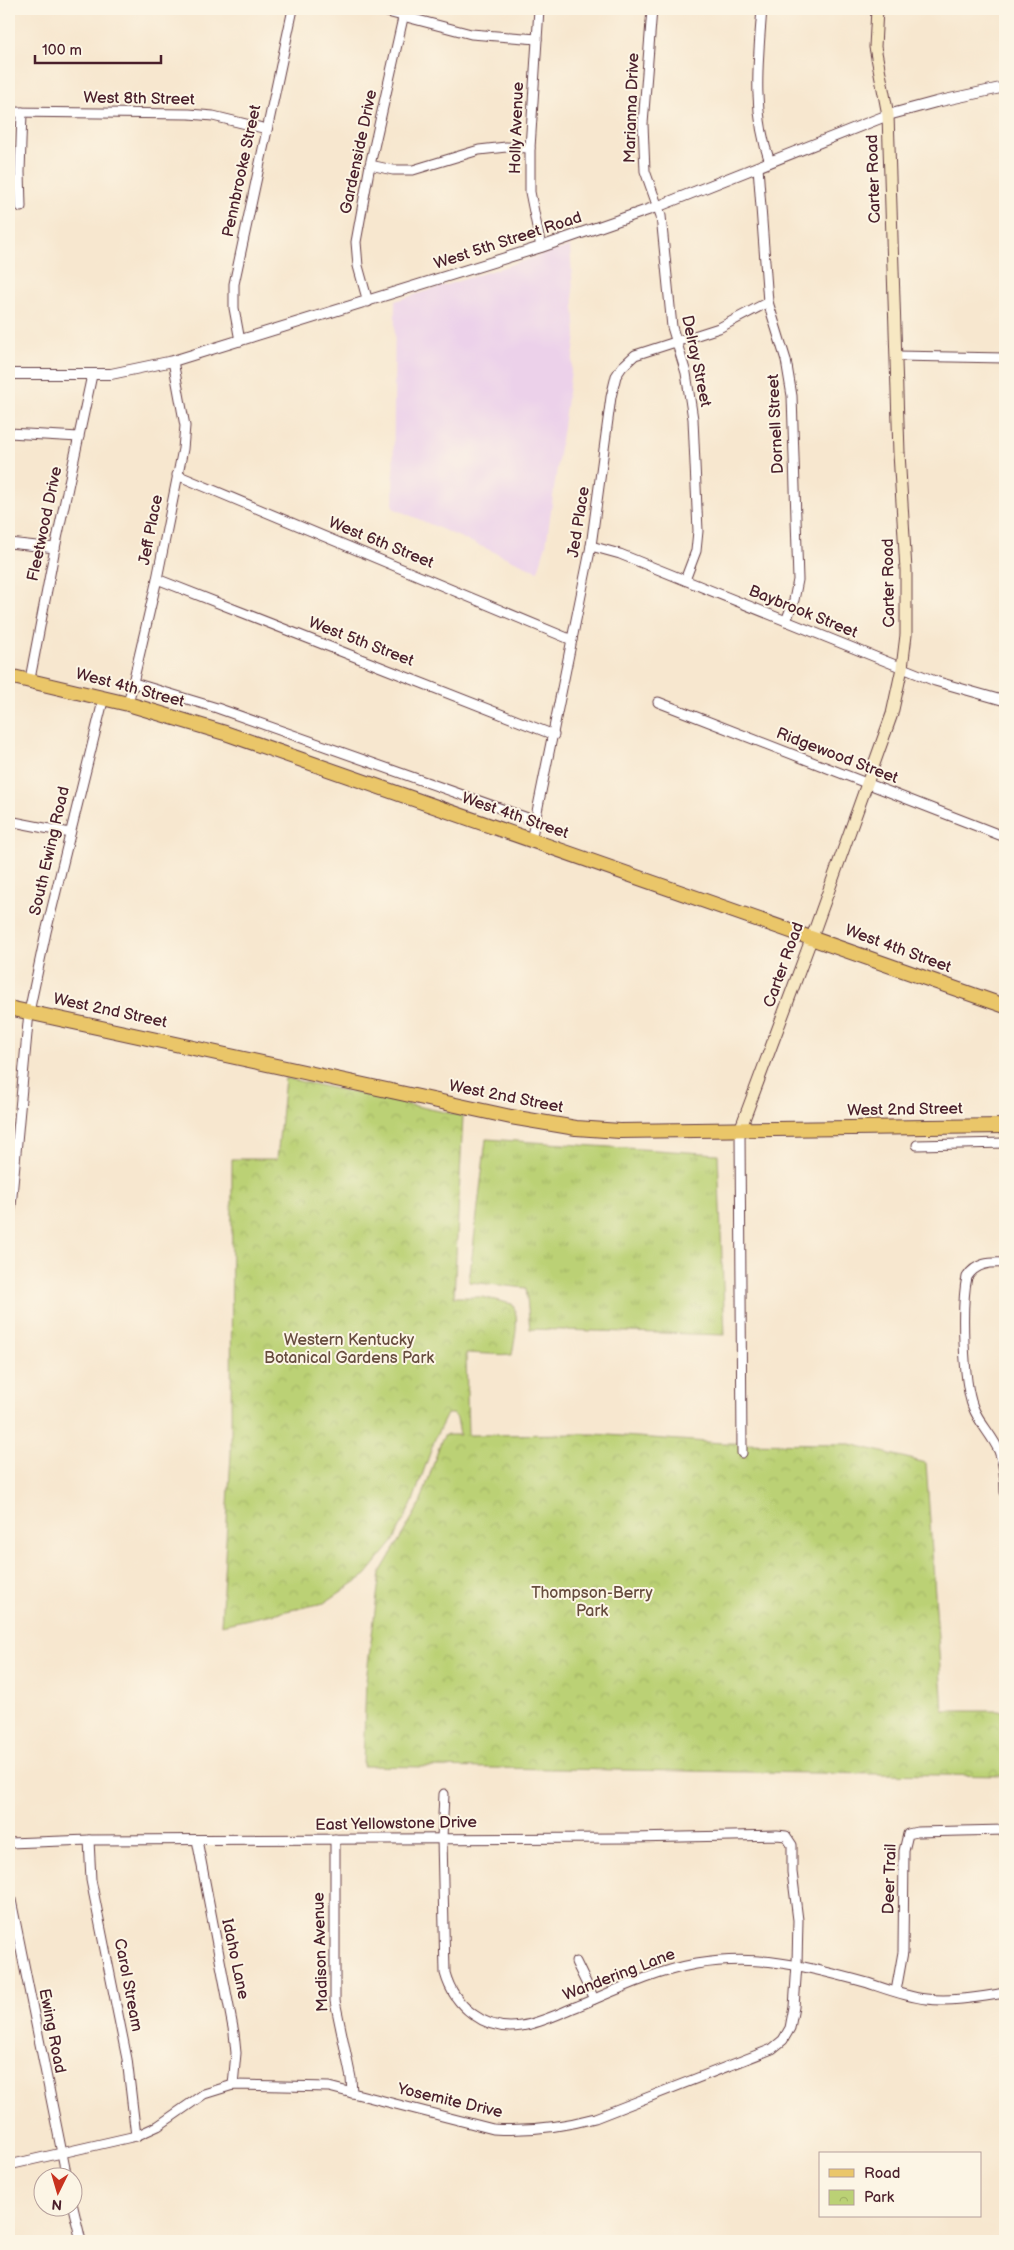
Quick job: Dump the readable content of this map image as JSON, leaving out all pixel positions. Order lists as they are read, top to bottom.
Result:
{
  "streets": {
    "main road": ["Carter Road", "West 4th Street", "West 2nd Street"],
    "street": [
      "West 8th Street",
      "Marianna Drive",
      "Holly Avenue",
      "Gardenside Drive",
      "Pennbrooke Street",
      "West 5th Street Road",
      "Delray Street",
      "Dornell Street",
      "Jed Place",
      "Fleetwood Drive",
      "Jeff Place",
      "West 6th Street",
      "Baybrook Street",
      "West 5th Street",
      "Ridgewood Street",
      "South Ewing Road",
      "East Yellowstone Drive",
      "Deer Trail",
      "Madison Avenue",
      "Idaho Lane",
      "Wandering Lane",
      "Carol Stream",
      "Ewing Road",
      "Yosemite Drive"
    ]
  },
  "crossings": [
    ["West 8th Street", "Pennbrooke Street"],
    ["Marianna Drive", "West 5th Street Road"],
    ["Marianna Drive", "Delray Street"],
    ["Holly Avenue", "West 5th Street Road"],
    ["Gardenside Drive", "West 5th Street Road"],
    ["Pennbrooke Street", "West 5th Street Road"],
    ["Carter Road", "West 5th Street Road"],
    ["Carter Road", "Baybrook Street"],
    ["Carter Road", "West 4th Street"],
    ["Carter Road", "Ridgewood Street"],
    ["Carter Road", "West 2nd Street"],
    ["West 5th Street Road", "Delray Street"],
    ["West 5th Street Road", "Dornell Street"],
    ["West 5th Street Road", "Fleetwood Drive"],
    ["West 5th Street Road", "Jeff Place"],
    ["Delray Street", "Jed Place"],
    ["Delray Street", "Baybrook Street"],
    ["Dornell Street", "Jed Place"],
    ["Dornell Street", "Baybrook Street"],
    ["Jed Place", "West 6th Street"],
    ["Jed Place", "Baybrook Street"],
    ["Jed Place", "West 5th Street"],
    ["Jed Place", "West 4th Street"],
    ["Fleetwood Drive", "West 4th Street"],
    ["Jeff Place", "West 6th Street"],
    ["Jeff Place", "West 5th Street"],
    ["Jeff Place", "West 4th Street"],
    ["West 4th Street", "South Ewing Road"],
    ["South Ewing Road", "West 2nd Street"],
    ["East Yellowstone Drive", "Madison Avenue"],
    ["East Yellowstone Drive", "Idaho Lane"],
    ["East Yellowstone Drive", "Wandering Lane"],
    ["East Yellowstone Drive", "Carol Stream"],
    ["East Yellowstone Drive", "Yosemite Drive"],
    ["Deer Trail", "Wandering Lane"],
    ["Madison Avenue", "Yosemite Drive"],
    ["Idaho Lane", "Yosemite Drive"],
    ["Wandering Lane", "Yosemite Drive"],
    ["Carol Stream", "Yosemite Drive"],
    ["Ewing Road", "Yosemite Drive"]
  ],
  "parks": ["Western Kentucky Botanical Gardens Park", "Thompson-Berry Park"],
  "legend": ["Road", "Park"],
  "scale_bar": "100 m",
  "north": "bottom"
}
